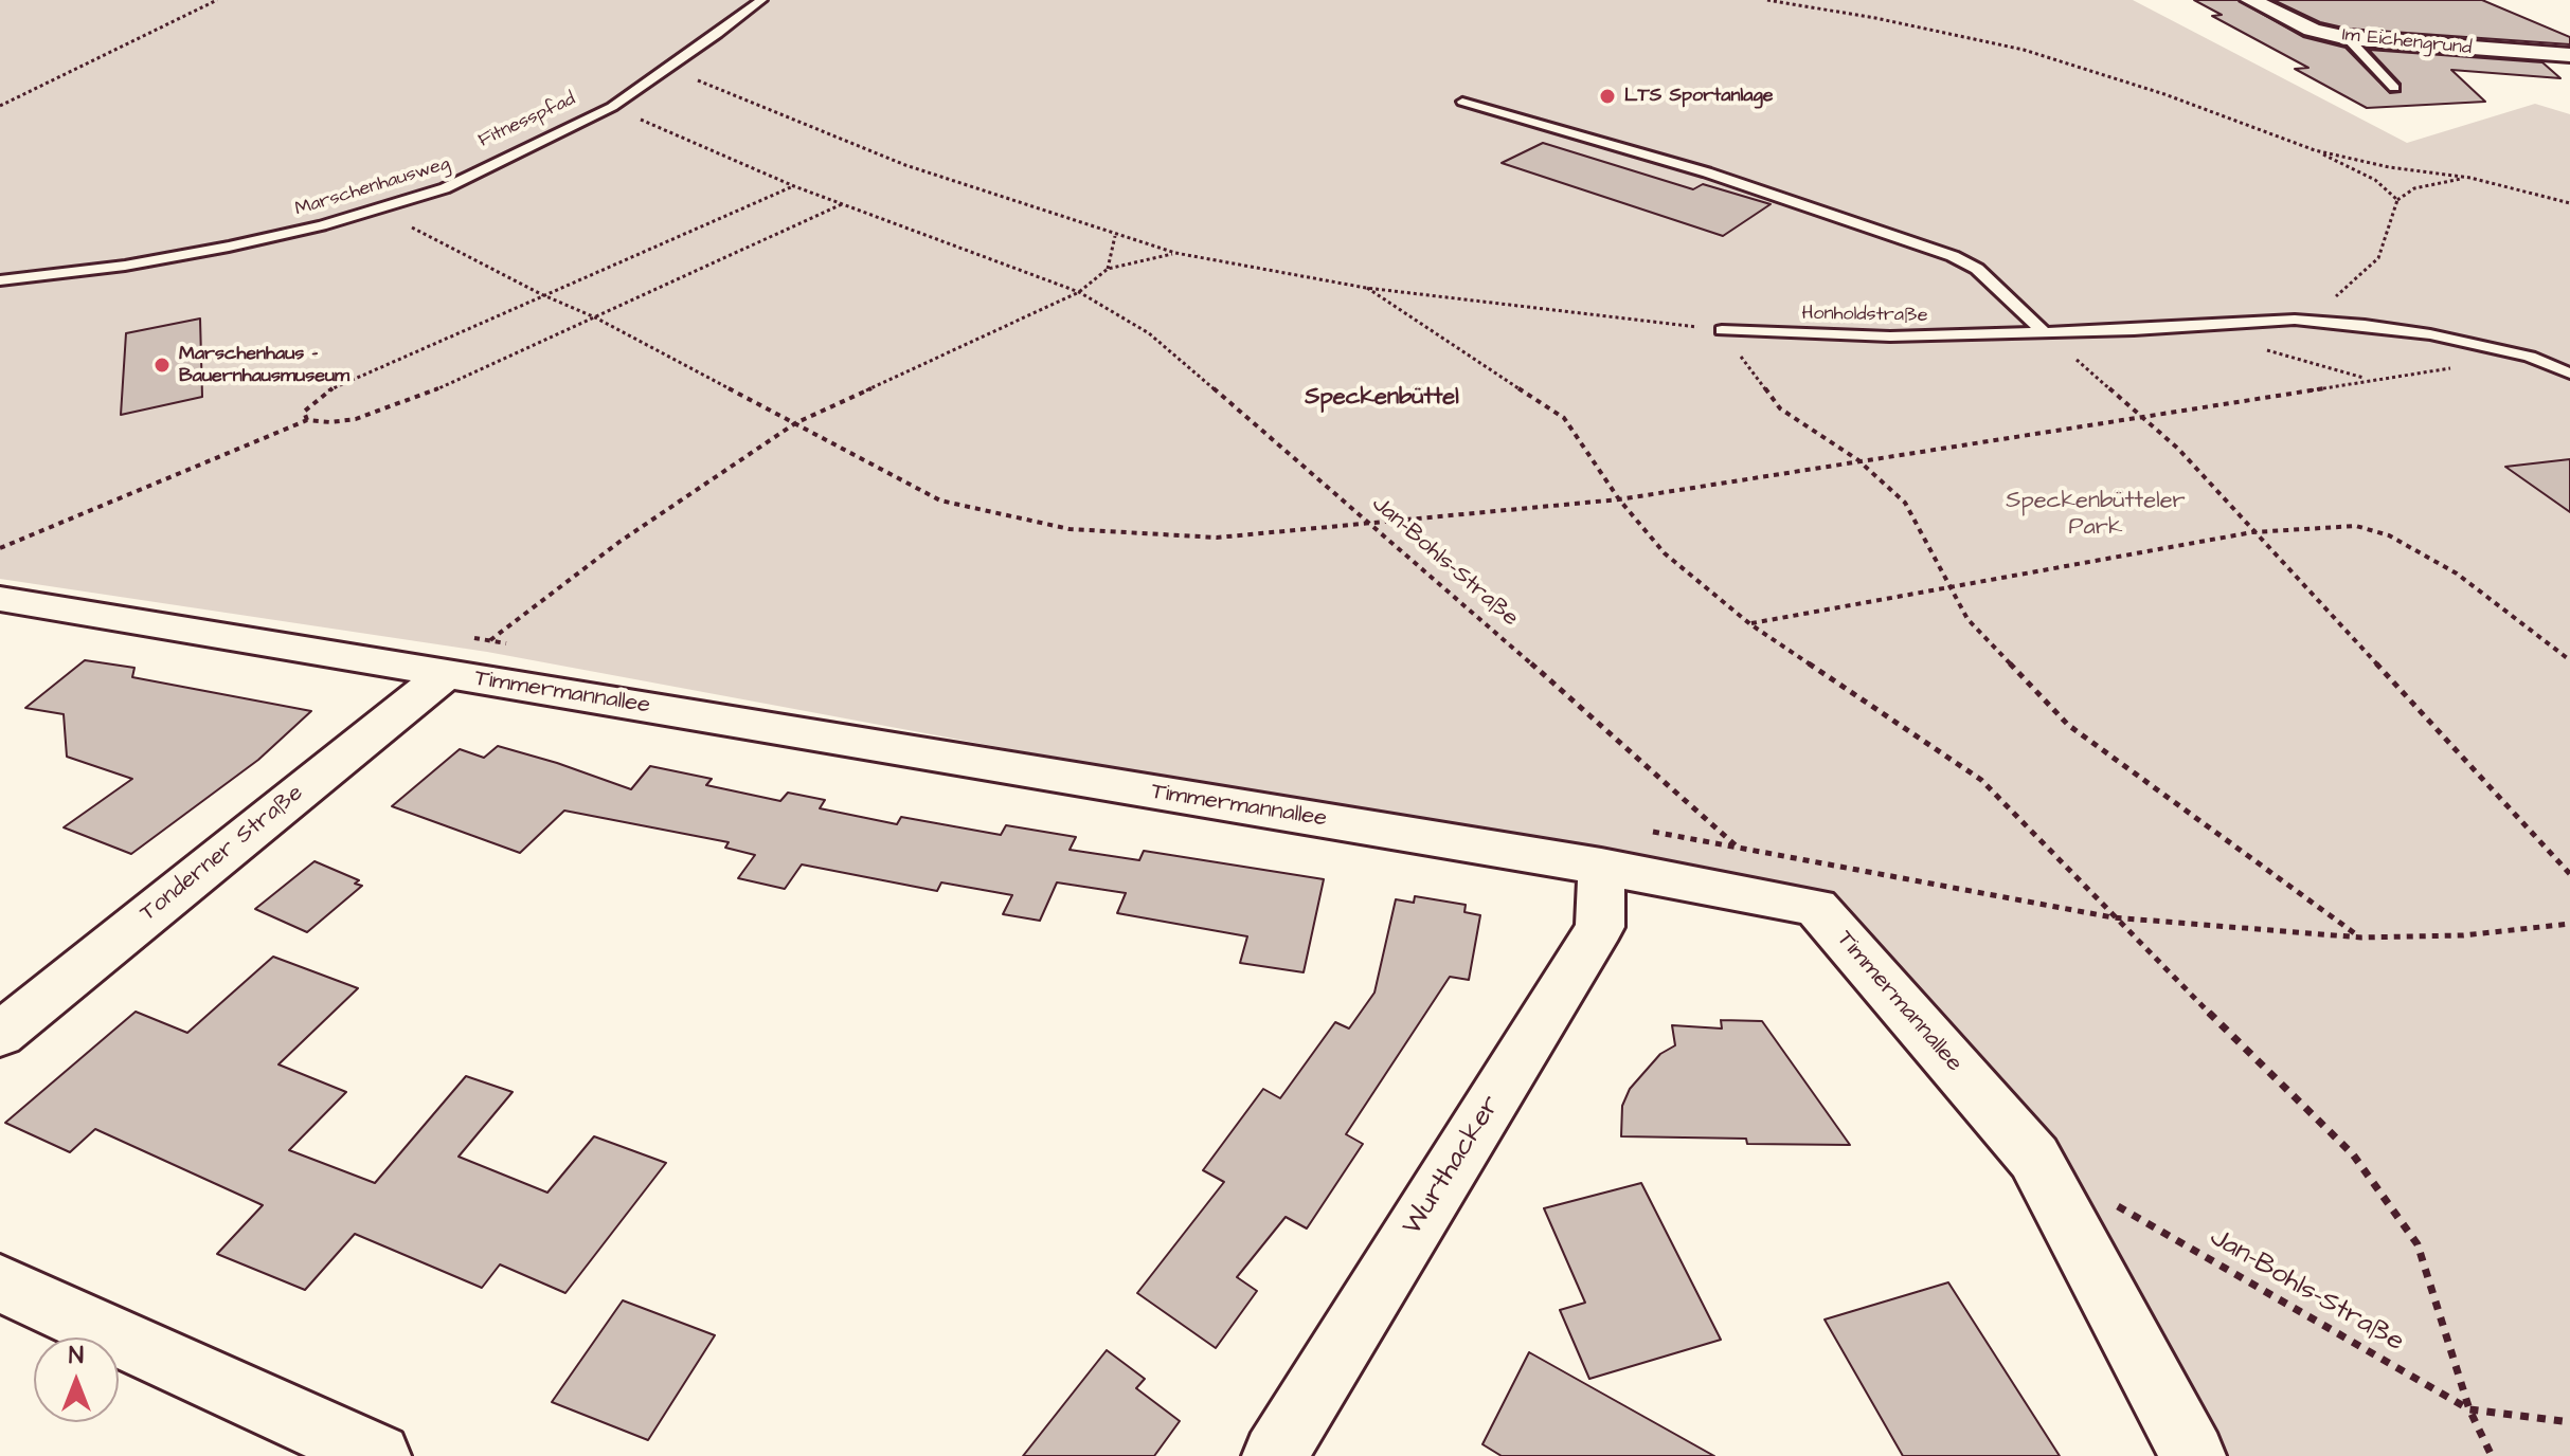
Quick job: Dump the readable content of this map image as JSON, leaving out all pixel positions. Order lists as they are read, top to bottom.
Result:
{
  "streets": {
    "street": [
      "Im Eichengrund",
      "Timmermannallee",
      "Tonderner Straße",
      "Wurthacker"
    ],
    "lane": ["Marschenhausweg", "Honholdstraße"],
    "path": ["Jan-Bohls-Straße"]
  },
  "crossings": [
    ["Marschenhausweg", "Jan-Bohls-Straße"],
    ["Timmermannallee", "Tonderner Straße"],
    ["Timmermannallee", "Wurthacker"]
  ],
  "districts": ["Speckenbüttel"],
  "parks": ["Speckenbütteler Park"],
  "places": ["LTS Sportanlage", "Marschenhaus - Bauernhausmuseum"],
  "north": "top"
}
